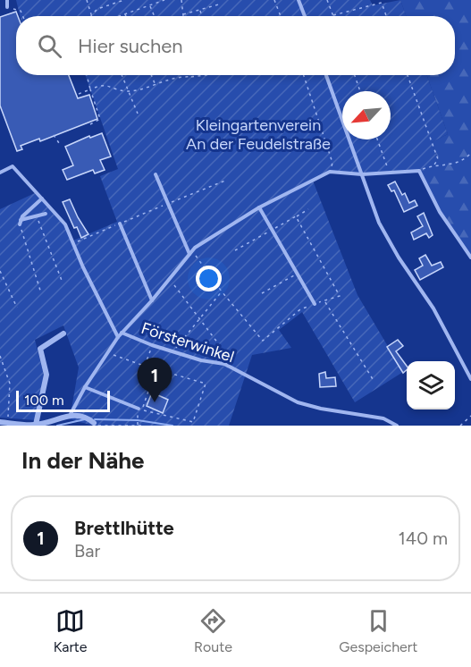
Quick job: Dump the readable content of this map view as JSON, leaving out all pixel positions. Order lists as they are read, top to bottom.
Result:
{
  "streets": {
    "lane": ["Försterwinkel"]
  },
  "parks": ["Kleingartenverein An der Feudelstraße"],
  "scale_bar": "100 m",
  "north": "bottom left",
  "page": {
    "search": "Hier suchen",
    "pins": "1",
    "scale": "100 m",
    "heading": "In der Nähe",
    "list": [
      {
        "mark": "1",
        "name": "Brettlhütte",
        "note": "Bar",
        "value": "140 m"
      }
    ],
    "nav": ["Karte", "Route", "Gespeichert"]
  }
}
